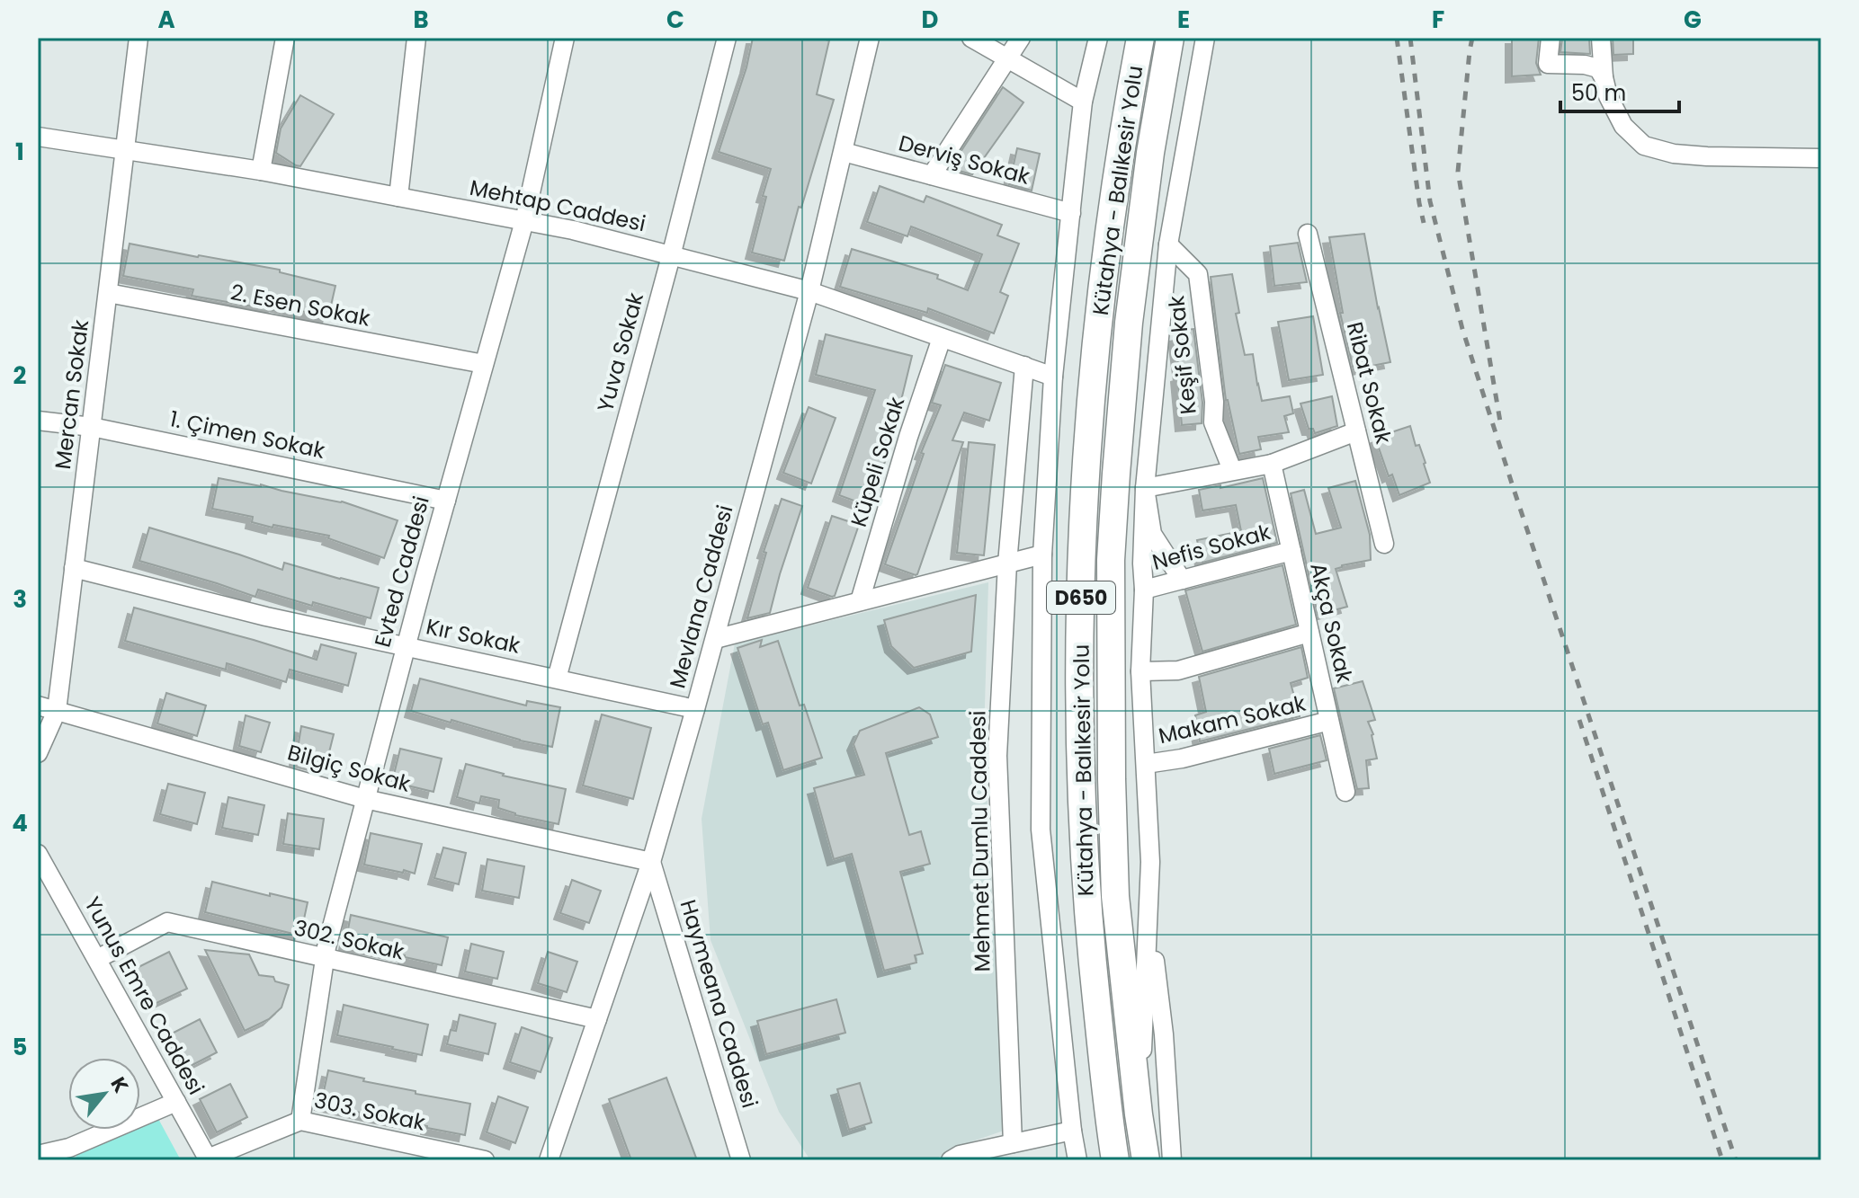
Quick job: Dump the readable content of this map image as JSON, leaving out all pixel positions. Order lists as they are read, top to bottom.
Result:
{
  "streets": {
    "highway": ["Kütahya - Balıkesir Yolu", "D650"],
    "street": [
      "Derviş Sokak",
      "Mehtap Caddesi",
      "2. Esen Sokak",
      "Yuva Sokak",
      "Keşif Sokak",
      "Ribat Sokak",
      "Mercan Sokak",
      "1. Çimen Sokak",
      "Küpeli Sokak",
      "Nefis Sokak",
      "Evted Caddesi",
      "Mevlana Caddesi",
      "Akça Sokak",
      "Kır Sokak",
      "Makam Sokak",
      "Bilgiç Sokak",
      "Mehmet Dumlu Caddesi",
      "302. Sokak",
      "Yunus Emre Caddesi",
      "Haymeana Caddesi",
      "303. Sokak"
    ]
  },
  "crossings": [
    ["Derviş Sokak", "Mevlana Caddesi"],
    ["Mehtap Caddesi", "Yuva Sokak"],
    ["Mehtap Caddesi", "Mercan Sokak"],
    ["Mehtap Caddesi", "Küpeli Sokak"],
    ["Mehtap Caddesi", "Evted Caddesi"],
    ["Mehtap Caddesi", "Mevlana Caddesi"],
    ["Mehtap Caddesi", "Mehmet Dumlu Caddesi"],
    ["2. Esen Sokak", "Mercan Sokak"],
    ["2. Esen Sokak", "Evted Caddesi"],
    ["Yuva Sokak", "Kır Sokak"],
    ["Mercan Sokak", "1. Çimen Sokak"],
    ["Mercan Sokak", "Kır Sokak"],
    ["Mercan Sokak", "Bilgiç Sokak"],
    ["1. Çimen Sokak", "Evted Caddesi"],
    ["Nefis Sokak", "Akça Sokak"],
    ["Evted Caddesi", "Kır Sokak"],
    ["Evted Caddesi", "Bilgiç Sokak"],
    ["Evted Caddesi", "302. Sokak"],
    ["Evted Caddesi", "303. Sokak"],
    ["Mevlana Caddesi", "Kır Sokak"],
    ["Mevlana Caddesi", "Bilgiç Sokak"],
    ["Mevlana Caddesi", "302. Sokak"],
    ["Mevlana Caddesi", "Haymeana Caddesi"],
    ["Akça Sokak", "Makam Sokak"],
    ["Bilgiç Sokak", "Haymeana Caddesi"],
    ["302. Sokak", "Yunus Emre Caddesi"],
    ["Yunus Emre Caddesi", "303. Sokak"]
  ],
  "scale_bar": "50 m",
  "north": "top right",
  "grid": {
    "columns": [
      "A",
      "B",
      "C",
      "D",
      "E",
      "F",
      "G"
    ],
    "rows": [
      "1",
      "2",
      "3",
      "4",
      "5"
    ]
  }
}
